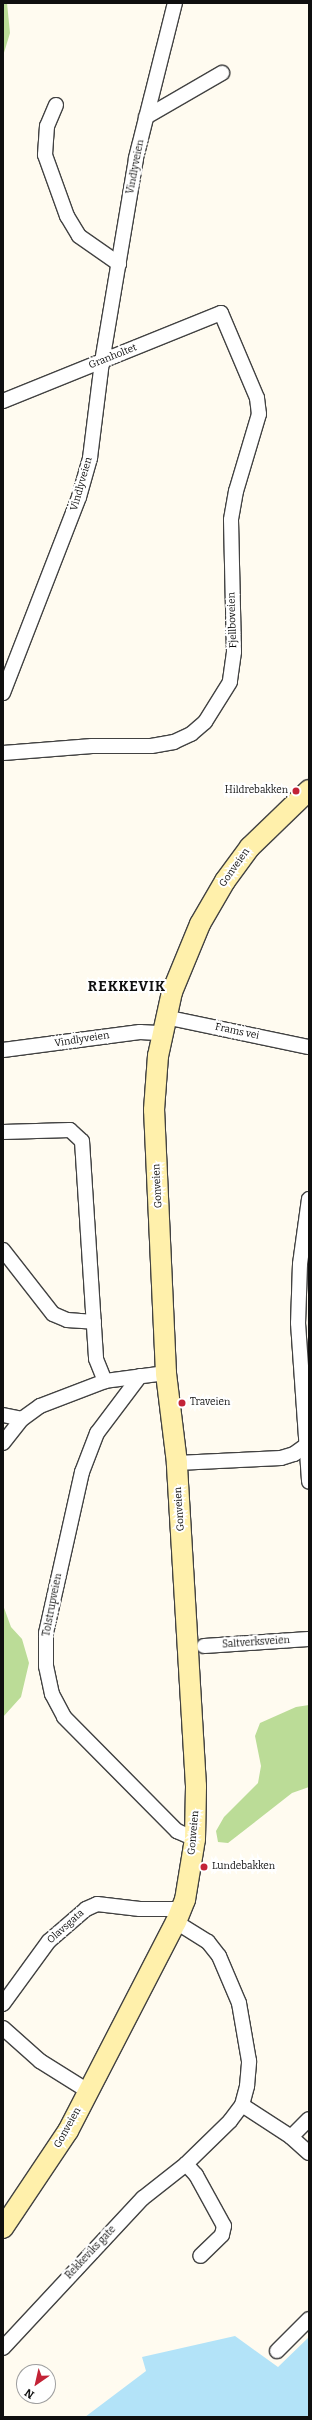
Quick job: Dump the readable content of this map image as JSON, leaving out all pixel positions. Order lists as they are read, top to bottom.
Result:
{
  "streets": {
    "street": [
      "Vindlyveien",
      "Granholtet",
      "Fjellboveien",
      "Gonveien",
      "Frams vei",
      "Tolstrupveien",
      "Saltverksveien",
      "Olavsgata",
      "Rekkeviks gate"
    ]
  },
  "crossings": [
    ["Vindlyveien", "Granholtet"],
    ["Vindlyveien", "Gonveien"],
    ["Vindlyveien", "Frams vei"],
    ["Granholtet", "Fjellboveien"],
    ["Gonveien", "Frams vei"],
    ["Gonveien", "Tolstrupveien"],
    ["Gonveien", "Olavsgata"],
    ["Gonveien", "Rekkeviks gate"],
    ["Olavsgata", "Rekkeviks gate"]
  ],
  "districts": ["REKKEVIK"],
  "places": ["Hildrebakken", "Traveien", "Lundebakken"],
  "north": "bottom left"
}
